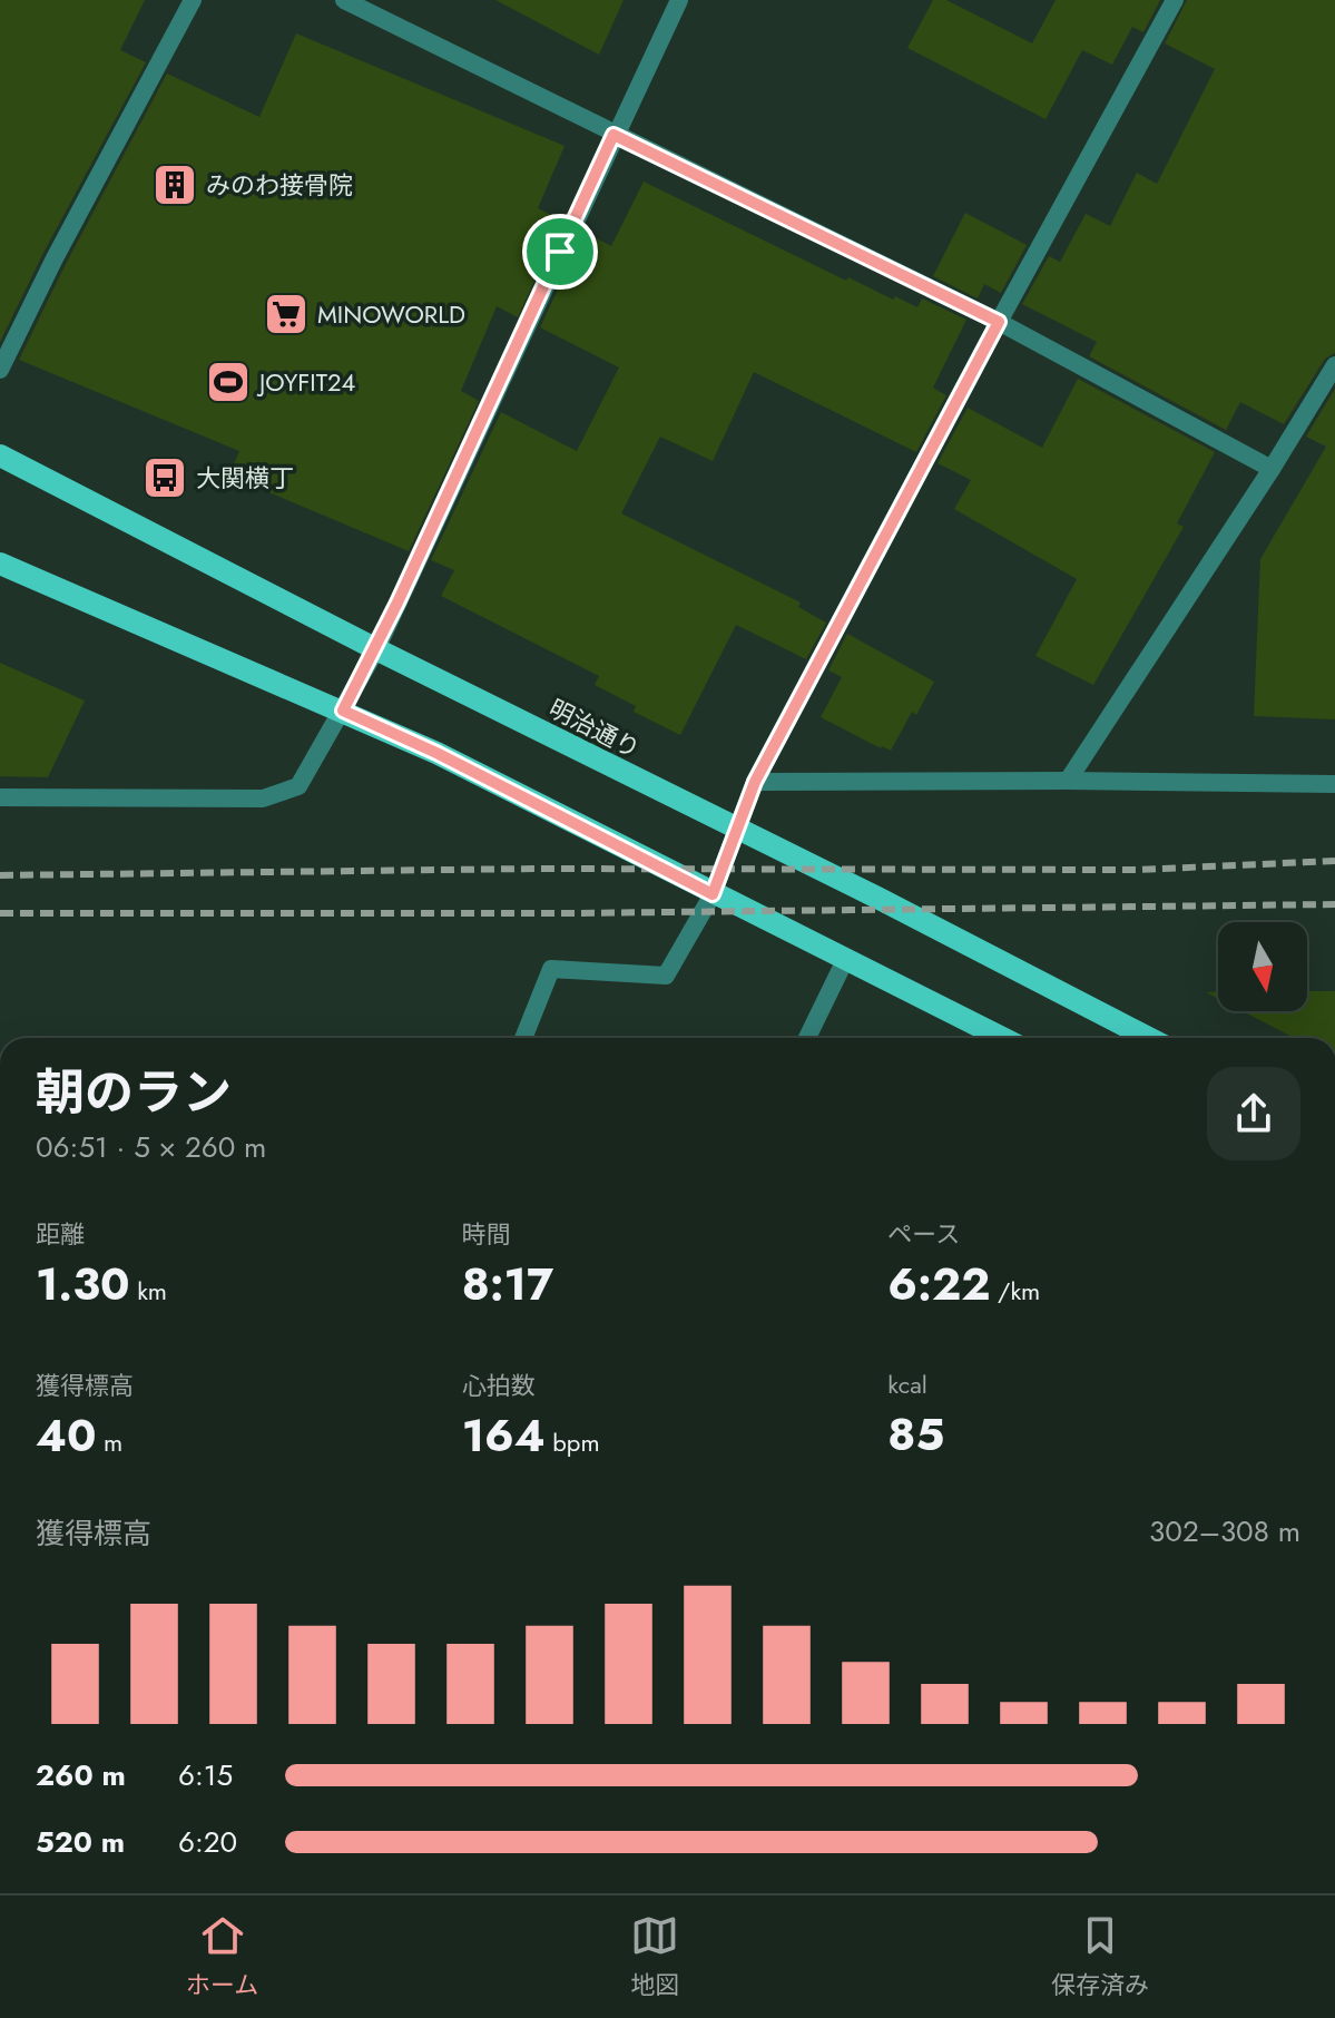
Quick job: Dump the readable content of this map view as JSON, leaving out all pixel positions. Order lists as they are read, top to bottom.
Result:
{
  "streets": {
    "main road": ["明治通り"]
  },
  "places": {
    "building": ["みのわ接骨院"],
    "supermarket": ["MINOWORLD"],
    "sports": ["JOYFIT24"],
    "bus stop": ["大関横丁"]
  },
  "north": "bottom",
  "page": {
    "heading": ["朝のラン", "06:51 · 5 × 260 m"],
    "stats": [
      ["距離", "1.30 km"],
      ["時間", "8:17"],
      ["ペース", "6:22 /km"],
      ["獲得標高", "40 m"],
      ["心拍数", "164 bpm"],
      ["kcal", "85"]
    ],
    "chart": ["獲得標高", "302–308 m"],
    "list": [
      {
        "name": "260 m",
        "note": "6:15"
      },
      {
        "name": "520 m",
        "note": "6:20"
      }
    ],
    "tabs": ["ホーム", "地図", "保存済み"]
  }
}
